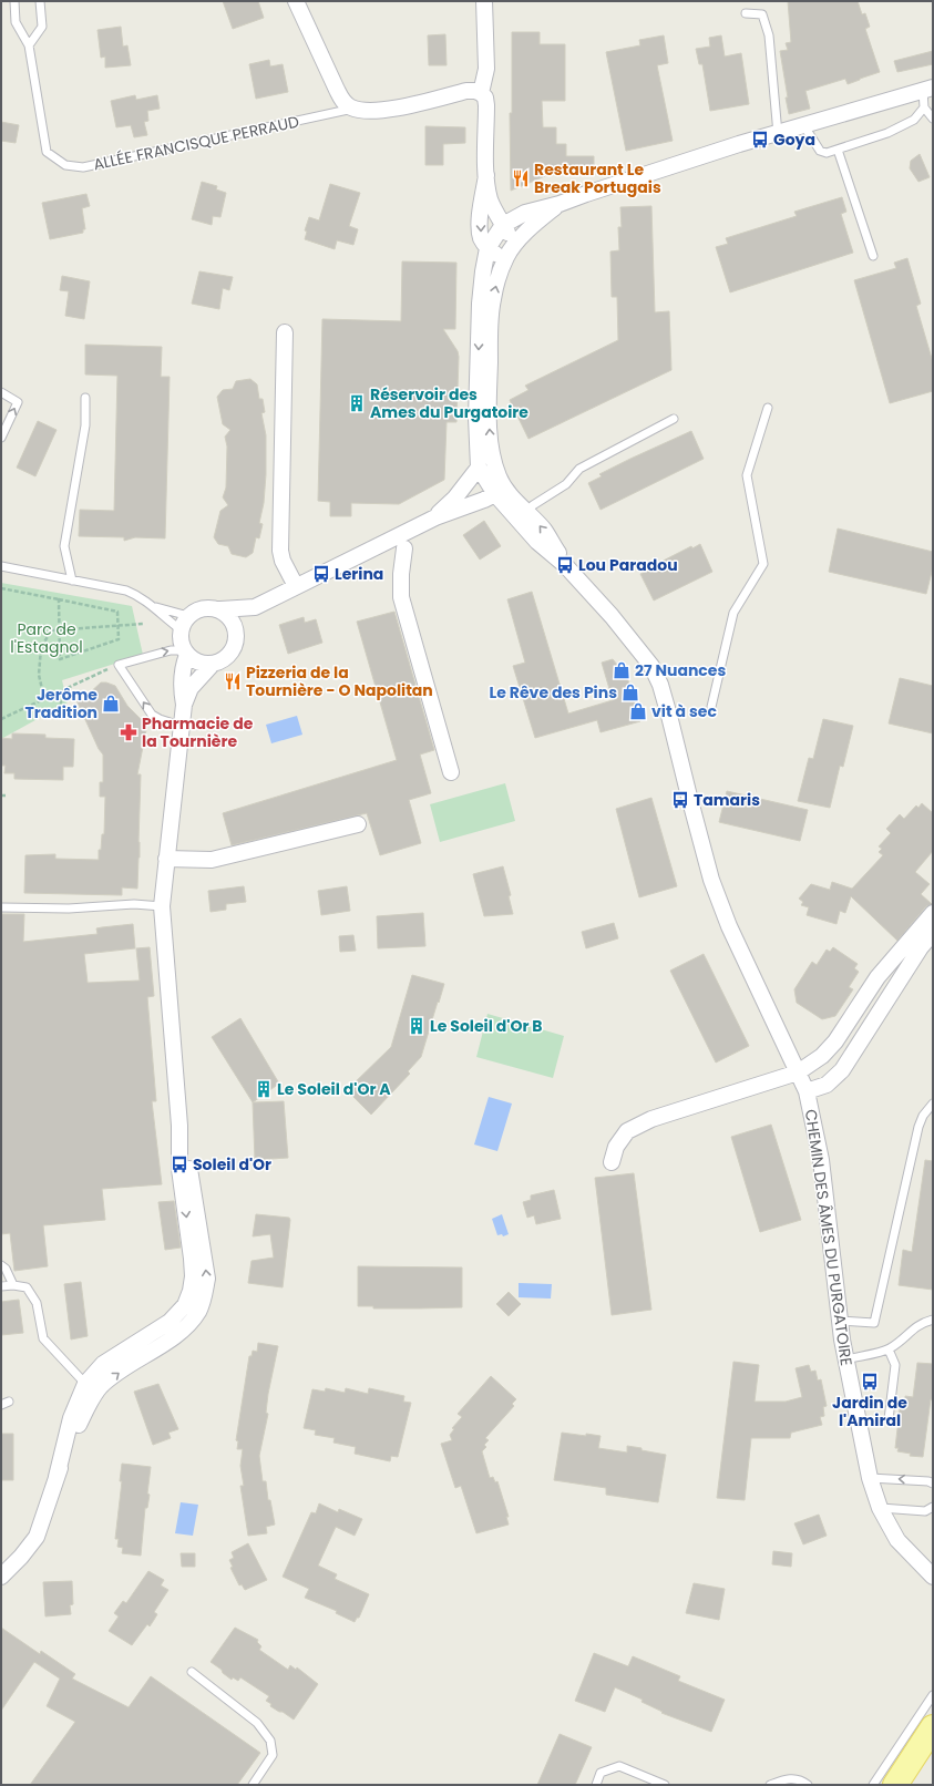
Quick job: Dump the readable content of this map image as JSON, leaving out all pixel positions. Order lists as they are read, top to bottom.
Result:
{
  "streets": {
    "street": ["CHEMIN DES ÂMES DU PURGATOIRE"],
    "lane": ["ALLÉE FRANCISQUE PERRAUD"]
  },
  "parks": ["Parc de l'Estagnol"],
  "places": {
    "bus stop": [
      "Goya",
      "Lou Paradou",
      "Lerina",
      "Tamaris",
      "Soleil d'Or",
      "Jardin de l'Amiral"
    ],
    "restaurant": ["Restaurant Le Break Portugais", "Pizzeria de la Tournière - O Napolitan"],
    "building": ["Réservoir des Ames du Purgatoire", "Le Soleil d'Or B", "Le Soleil d'Or A"],
    "shop": [
      "27 Nuances",
      "Le Rêve des Pins",
      "Jerôme Tradition",
      "vit à sec"
    ],
    "pharmacy": ["Pharmacie de la Tournière"]
  }
}
